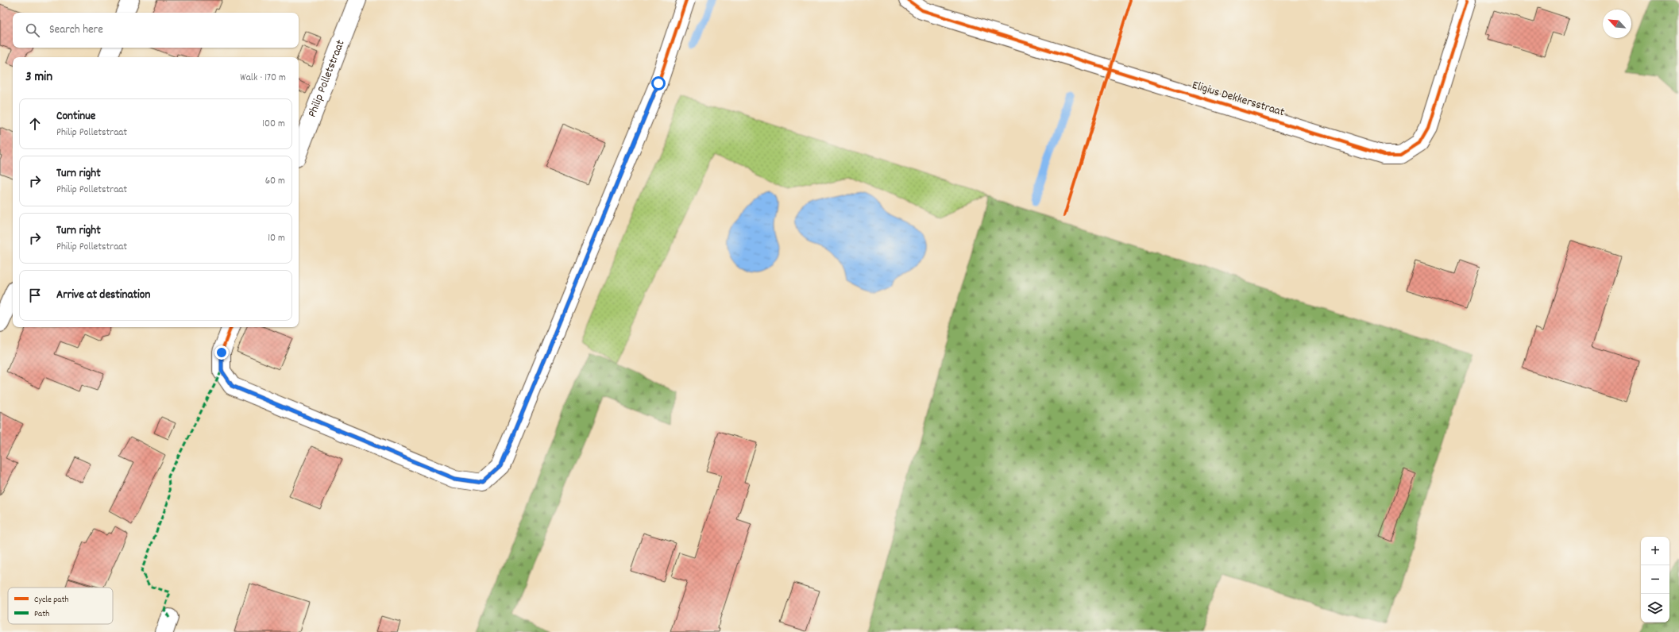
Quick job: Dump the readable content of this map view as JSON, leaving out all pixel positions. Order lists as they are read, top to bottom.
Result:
{
  "streets": {
    "street": ["Philip Polletstraat", "Eligius Dekkersstraat"]
  },
  "legend": ["Cycle path", "Path"],
  "north": "top left",
  "page": {
    "search": "Search here",
    "heading": ["3 min", "Walk · 170 m"],
    "list": [
      ["Continue", "Philip Polletstraat", "100 m"],
      ["Turn right", "Philip Polletstraat", "60 m"],
      ["Turn right", "Philip Polletstraat", "10 m"],
      "Arrive at destination"
    ],
    "map_buttons": ["+", "−"]
  }
}
